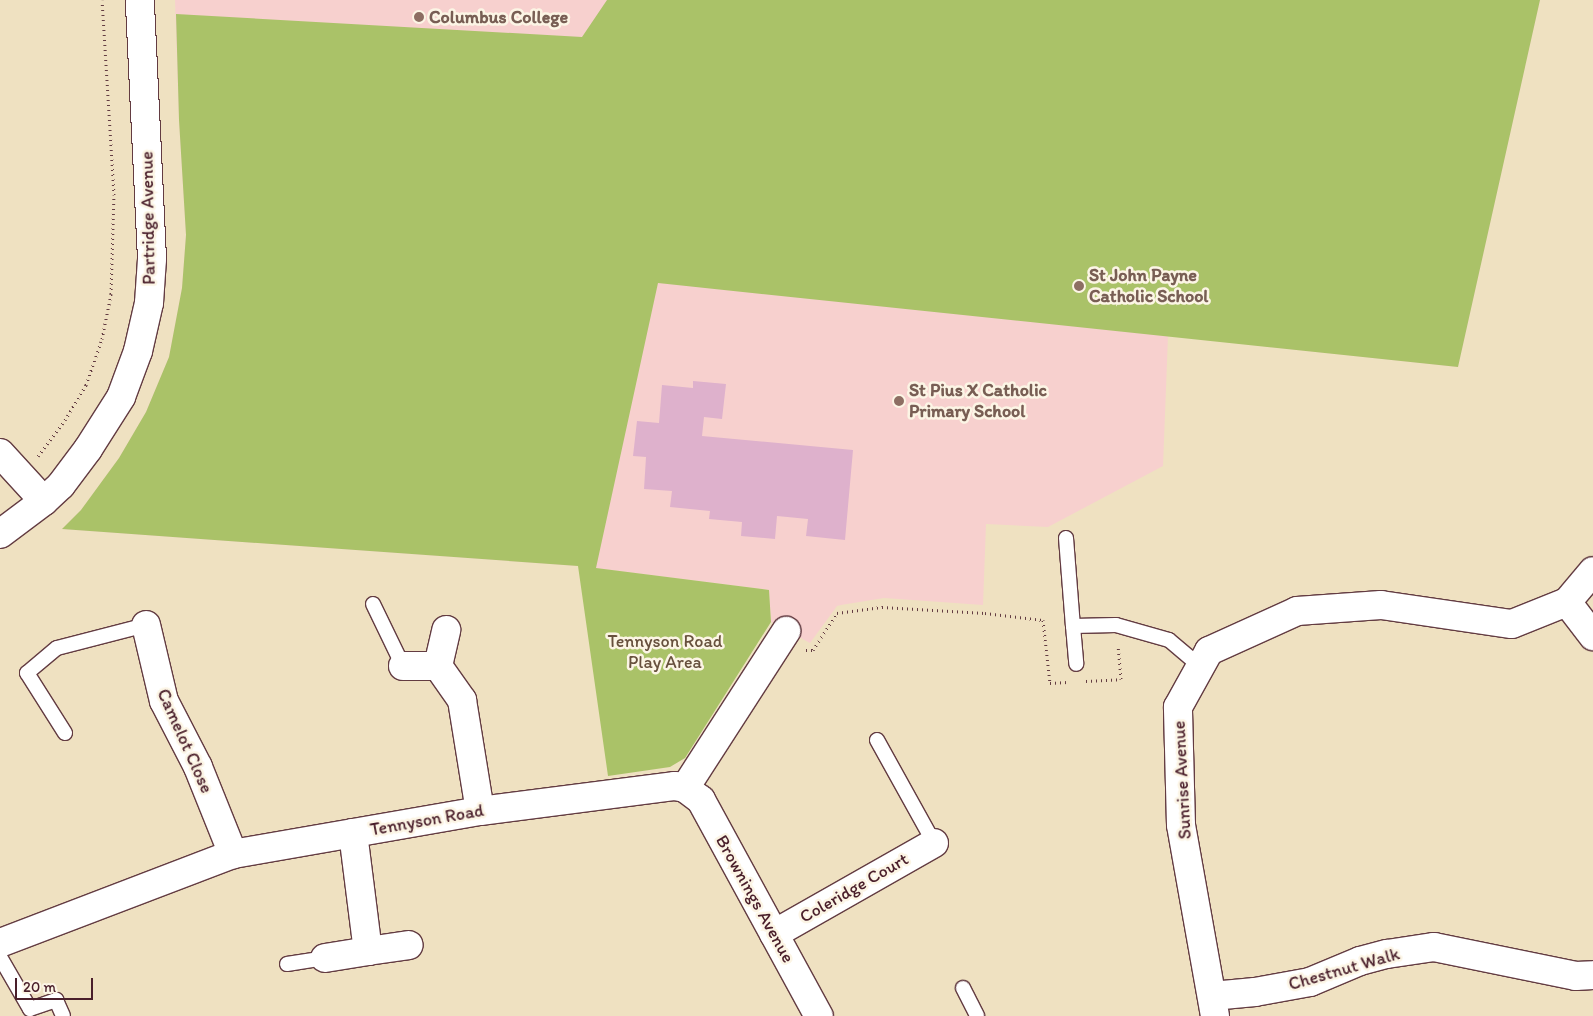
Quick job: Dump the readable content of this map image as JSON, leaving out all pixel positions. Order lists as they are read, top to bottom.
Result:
{
  "streets": {
    "street": [
      "Partridge Avenue",
      "Camelot Close",
      "Sunrise Avenue",
      "Tennyson Road",
      "Coleridge Court",
      "Brownings Avenue",
      "Chestnut Walk"
    ]
  },
  "crossings": [
    ["Camelot Close", "Tennyson Road"],
    ["Sunrise Avenue", "Chestnut Walk"],
    ["Tennyson Road", "Brownings Avenue"],
    ["Coleridge Court", "Brownings Avenue"]
  ],
  "parks": ["Tennyson Road Play Area"],
  "places": ["Columbus College", "St John Payne Catholic School", "St Pius X Catholic Primary School"],
  "scale_bar": "20 m"
}
